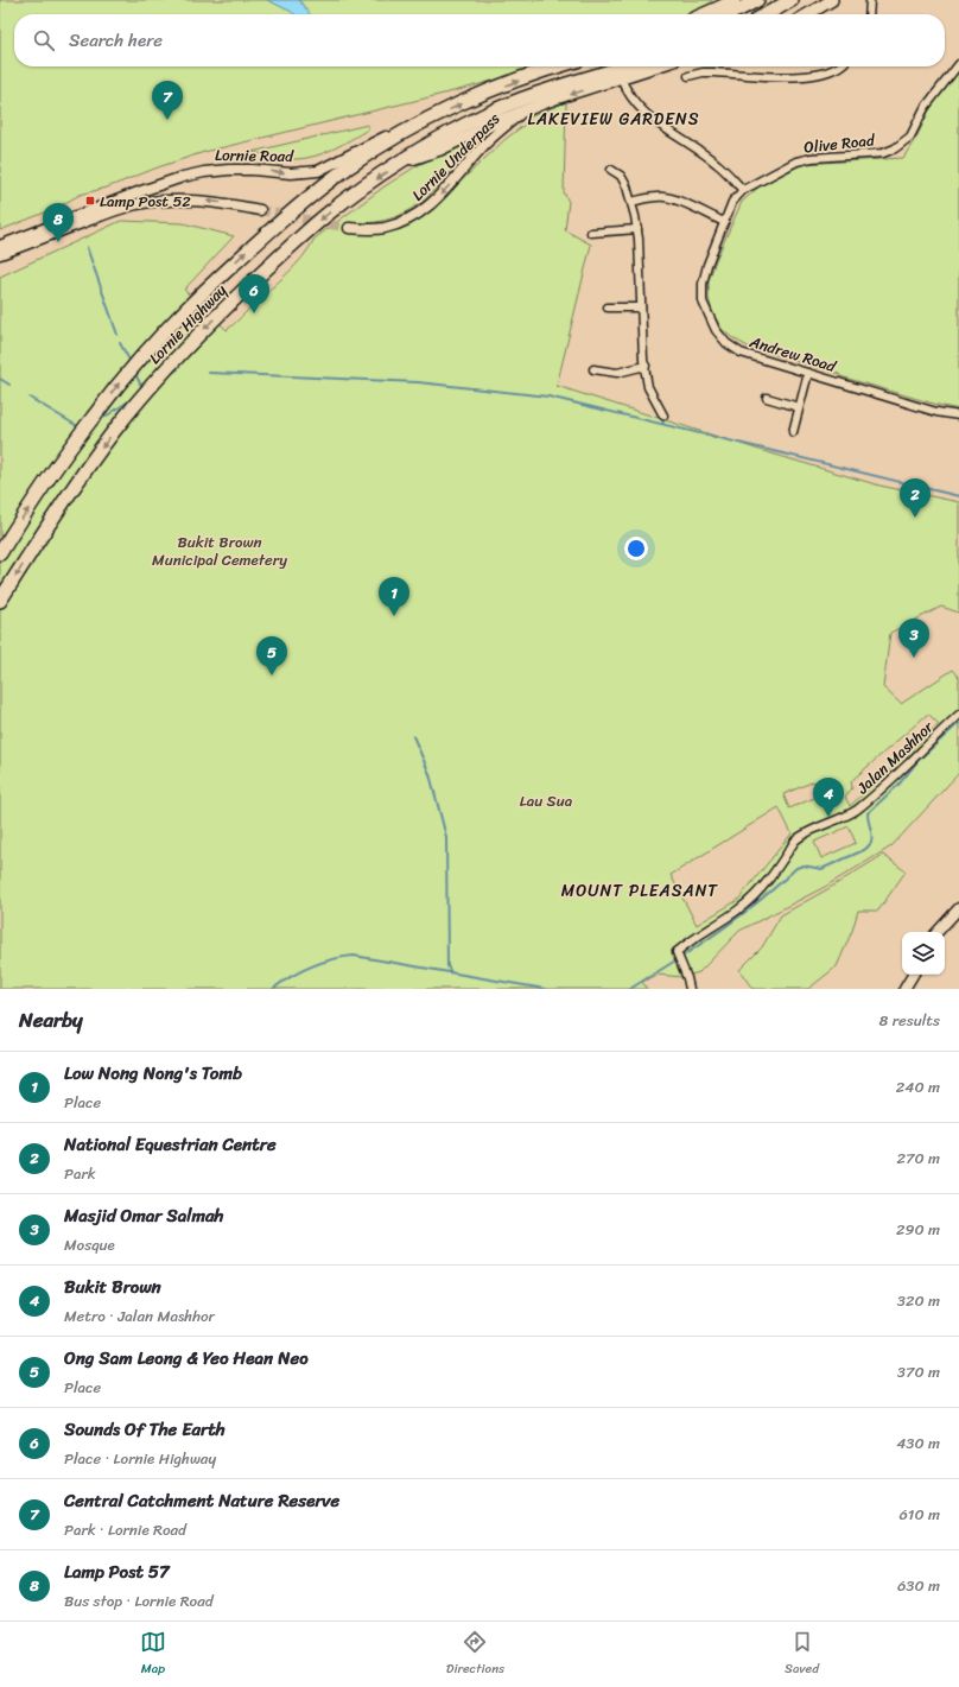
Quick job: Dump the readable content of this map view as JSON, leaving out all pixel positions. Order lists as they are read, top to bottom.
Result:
{
  "streets": {
    "highway": ["Lornie Highway"],
    "street": [
      "Olive Road",
      "Lornie Road",
      "Lornie Underpass",
      "Andrew Road",
      "Jalan Mashhor"
    ]
  },
  "crossings": [
    ["Olive Road", "Andrew Road"],
    ["Lornie Road", "Lornie Highway"]
  ],
  "one_way": ["Lornie Underpass"],
  "districts": ["LAKEVIEW GARDENS", "MOUNT PLEASANT"],
  "parks": ["Bukit Brown Municipal Cemetery", "Lau Sua"],
  "places": {
    "transit": ["Lamp Post 52"]
  },
  "page": {
    "search": "Search here",
    "pins": [
      "7",
      "8",
      "6",
      "2",
      "1",
      "3",
      "5",
      "4"
    ],
    "heading": ["Nearby", "8 results"],
    "list": [
      {
        "mark": "1",
        "name": "Low Nong Nong's Tomb",
        "note": "Place",
        "value": "240 m"
      },
      {
        "mark": "2",
        "name": "National Equestrian Centre",
        "note": "Park",
        "value": "270 m"
      },
      {
        "mark": "3",
        "name": "Masjid Omar Salmah",
        "note": "Mosque",
        "value": "290 m"
      },
      {
        "mark": "4",
        "name": "Bukit Brown",
        "note": "Metro · Jalan Mashhor",
        "value": "320 m"
      },
      {
        "mark": "5",
        "name": "Ong Sam Leong & Yeo Hean Neo",
        "note": "Place",
        "value": "370 m"
      },
      {
        "mark": "6",
        "name": "Sounds Of The Earth",
        "note": "Place · Lornie Highway",
        "value": "430 m"
      },
      {
        "mark": "7",
        "name": "Central Catchment Nature Reserve",
        "note": "Park · Lornie Road",
        "value": "610 m"
      },
      {
        "mark": "8",
        "name": "Lamp Post 57",
        "note": "Bus stop · Lornie Road",
        "value": "630 m"
      }
    ],
    "nav": ["Map", "Directions", "Saved"]
  }
}
